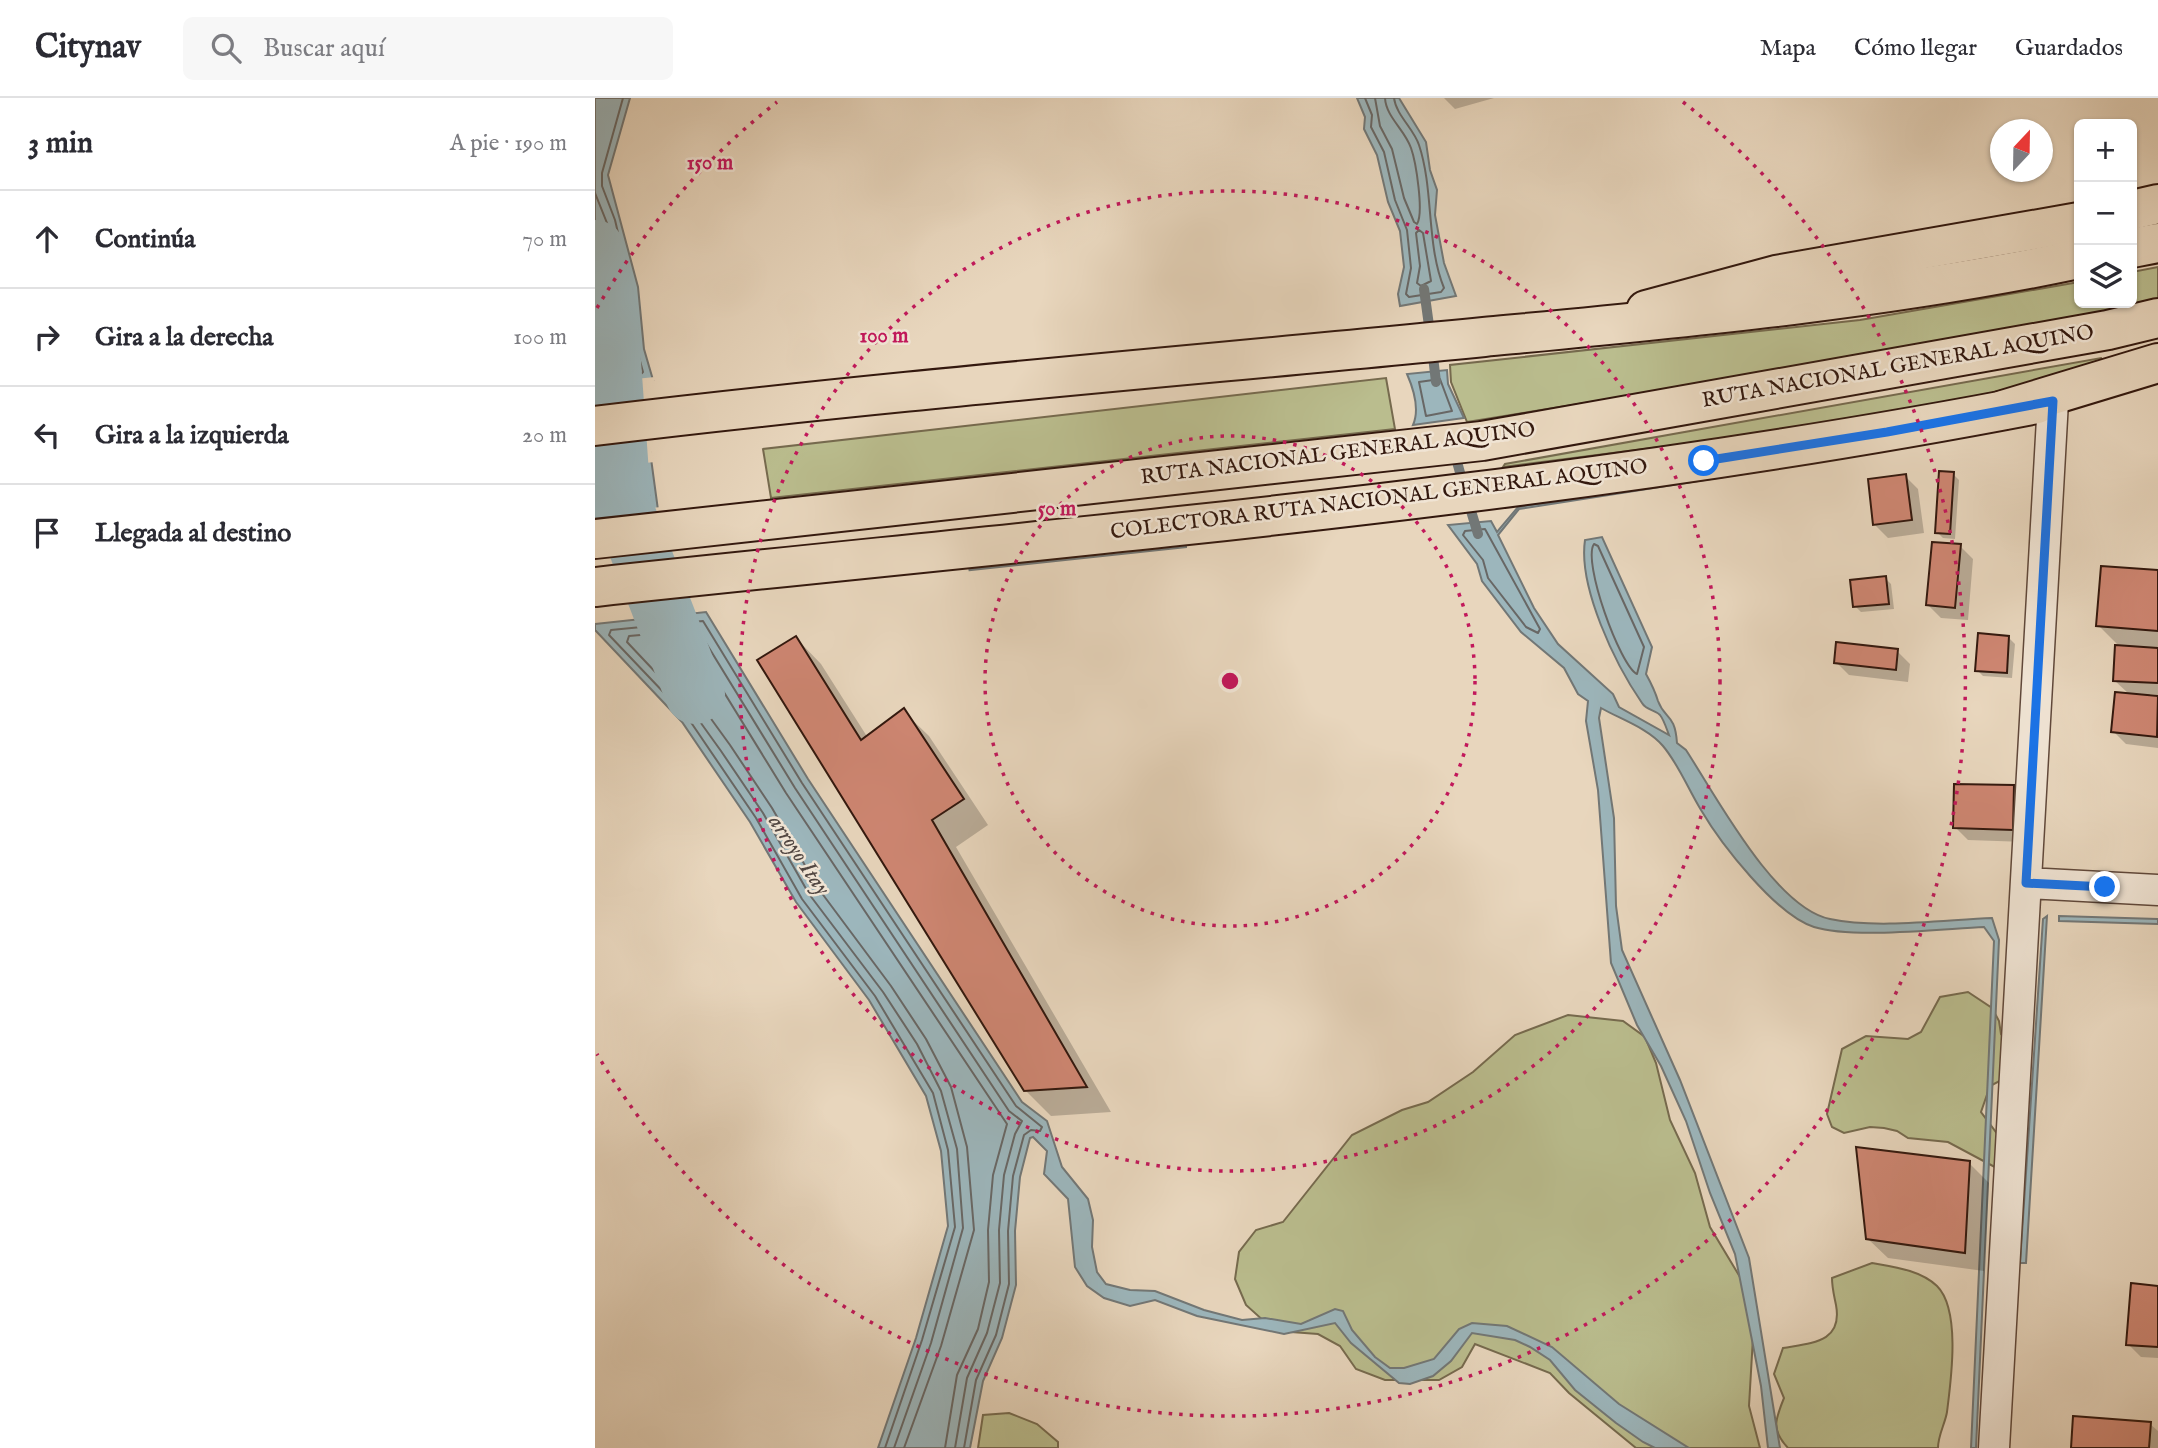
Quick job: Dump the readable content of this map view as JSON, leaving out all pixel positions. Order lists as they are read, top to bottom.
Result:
{
  "streets": {
    "main road": ["RUTA NACIONAL GENERAL AQUINO", "COLECTORA RUTA NACIONAL GENERAL AQUINO"]
  },
  "water": ["arroyo Itay"],
  "north": "top",
  "page": {
    "header": "Citynav",
    "search": "Buscar aquí",
    "nav": ["Mapa", "Cómo llegar", "Guardados"],
    "heading": ["3 min", "A pie · 190 m"],
    "map_buttons": ["+", "−"],
    "list": [
      ["Continúa", "70 m"],
      ["Gira a la derecha", "100 m"],
      ["Gira a la izquierda", "20 m"],
      "Llegada al destino"
    ]
  },
  "rings": ["150 m", "100 m", "50 m"]
}
